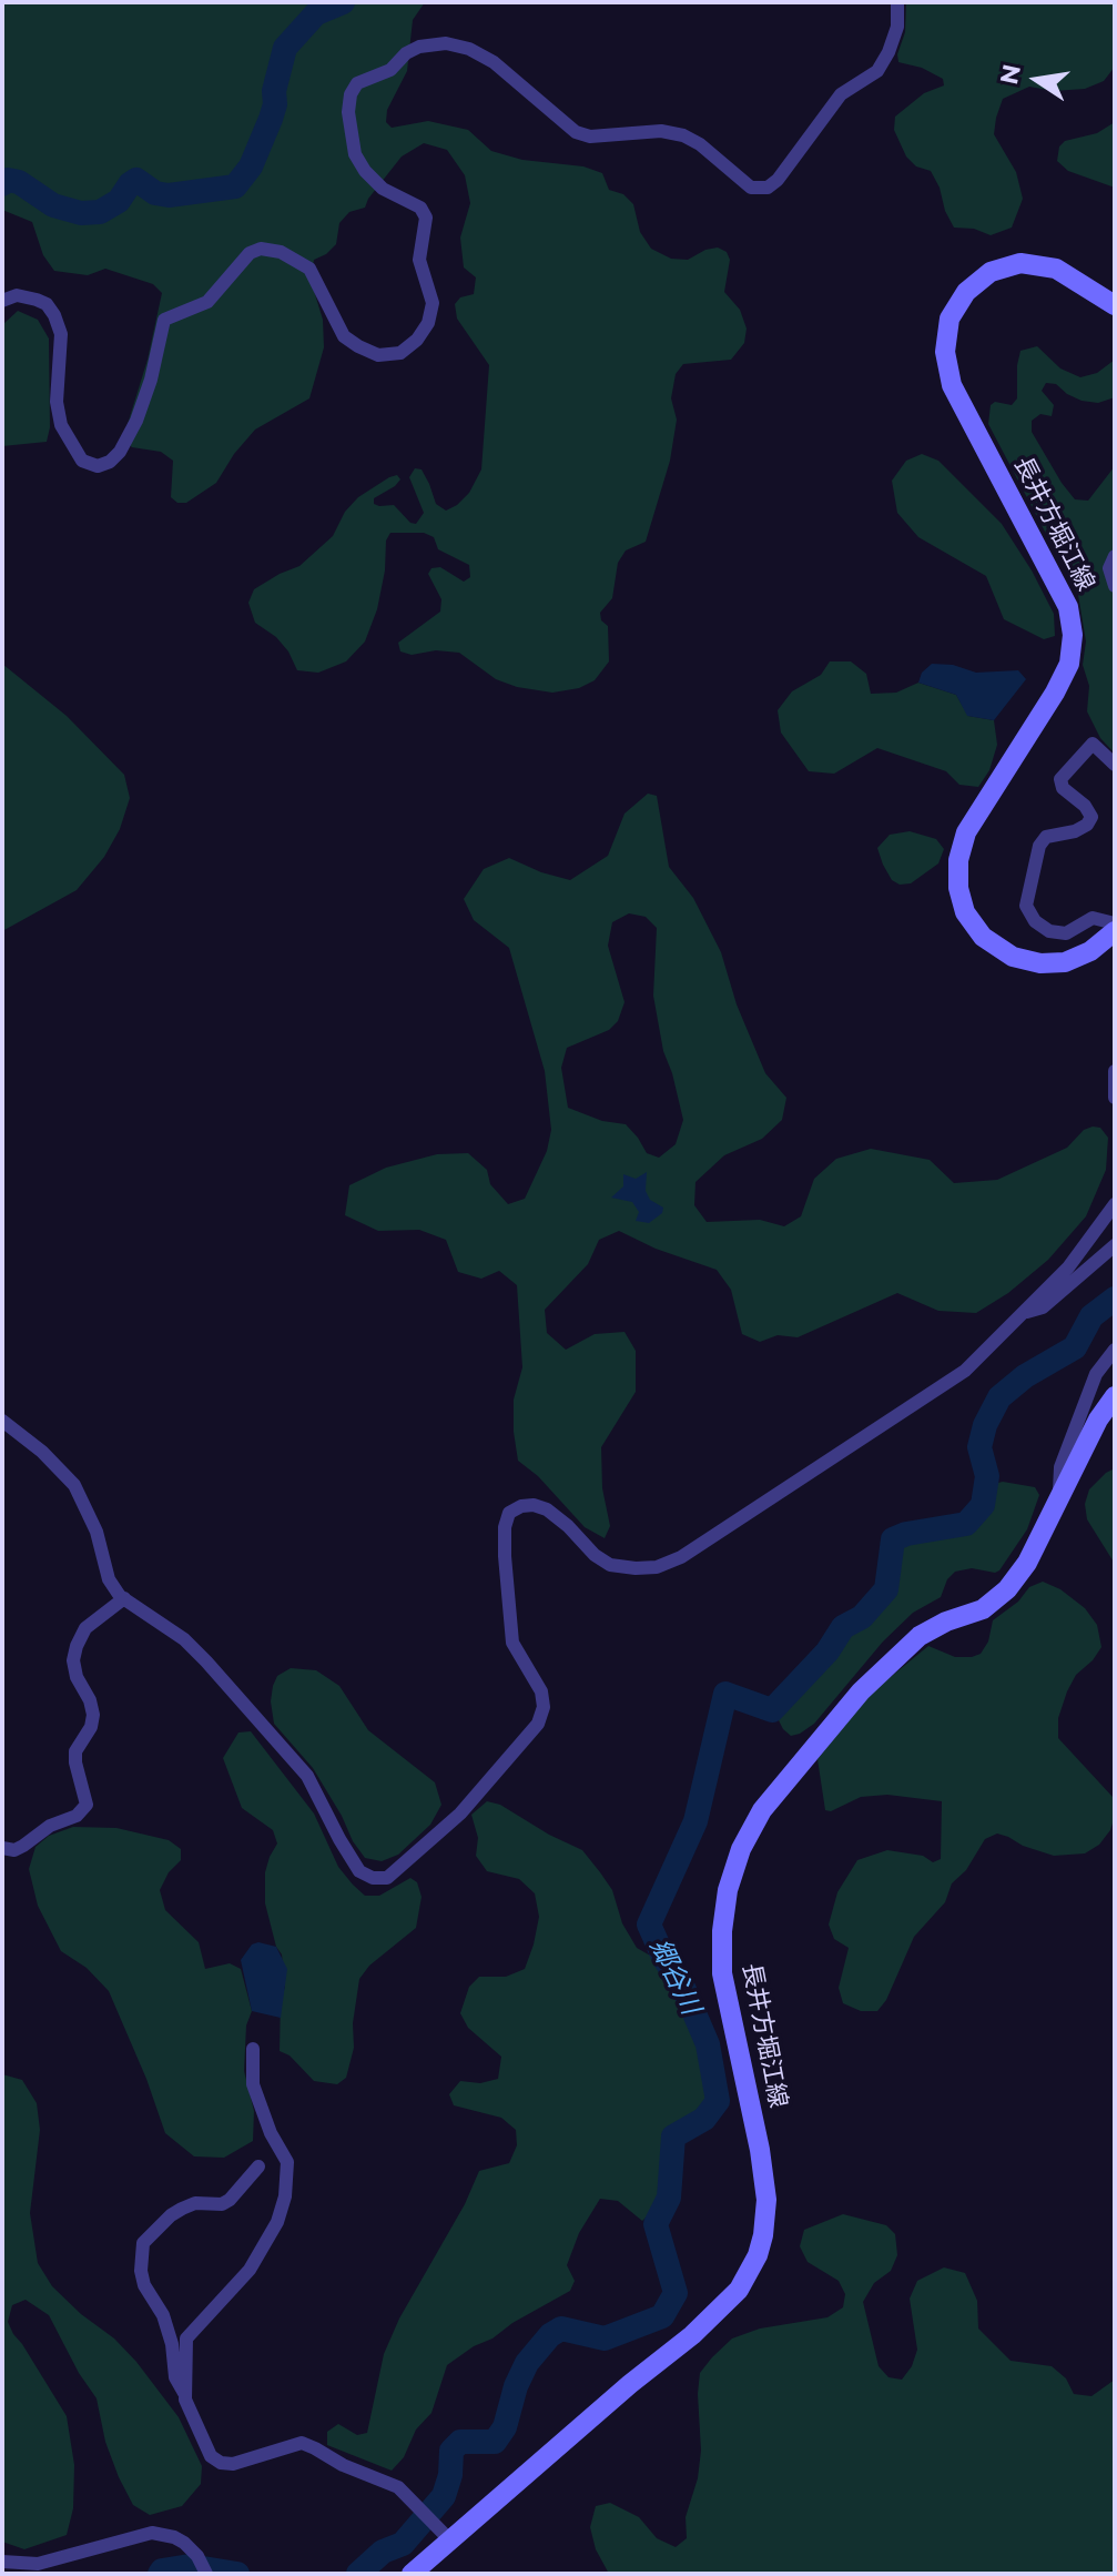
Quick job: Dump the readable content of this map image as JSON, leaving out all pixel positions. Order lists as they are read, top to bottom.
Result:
{
  "streets": {
    "main road": ["長井方堀江線"]
  },
  "water": ["郷谷川"],
  "north": "left"
}
